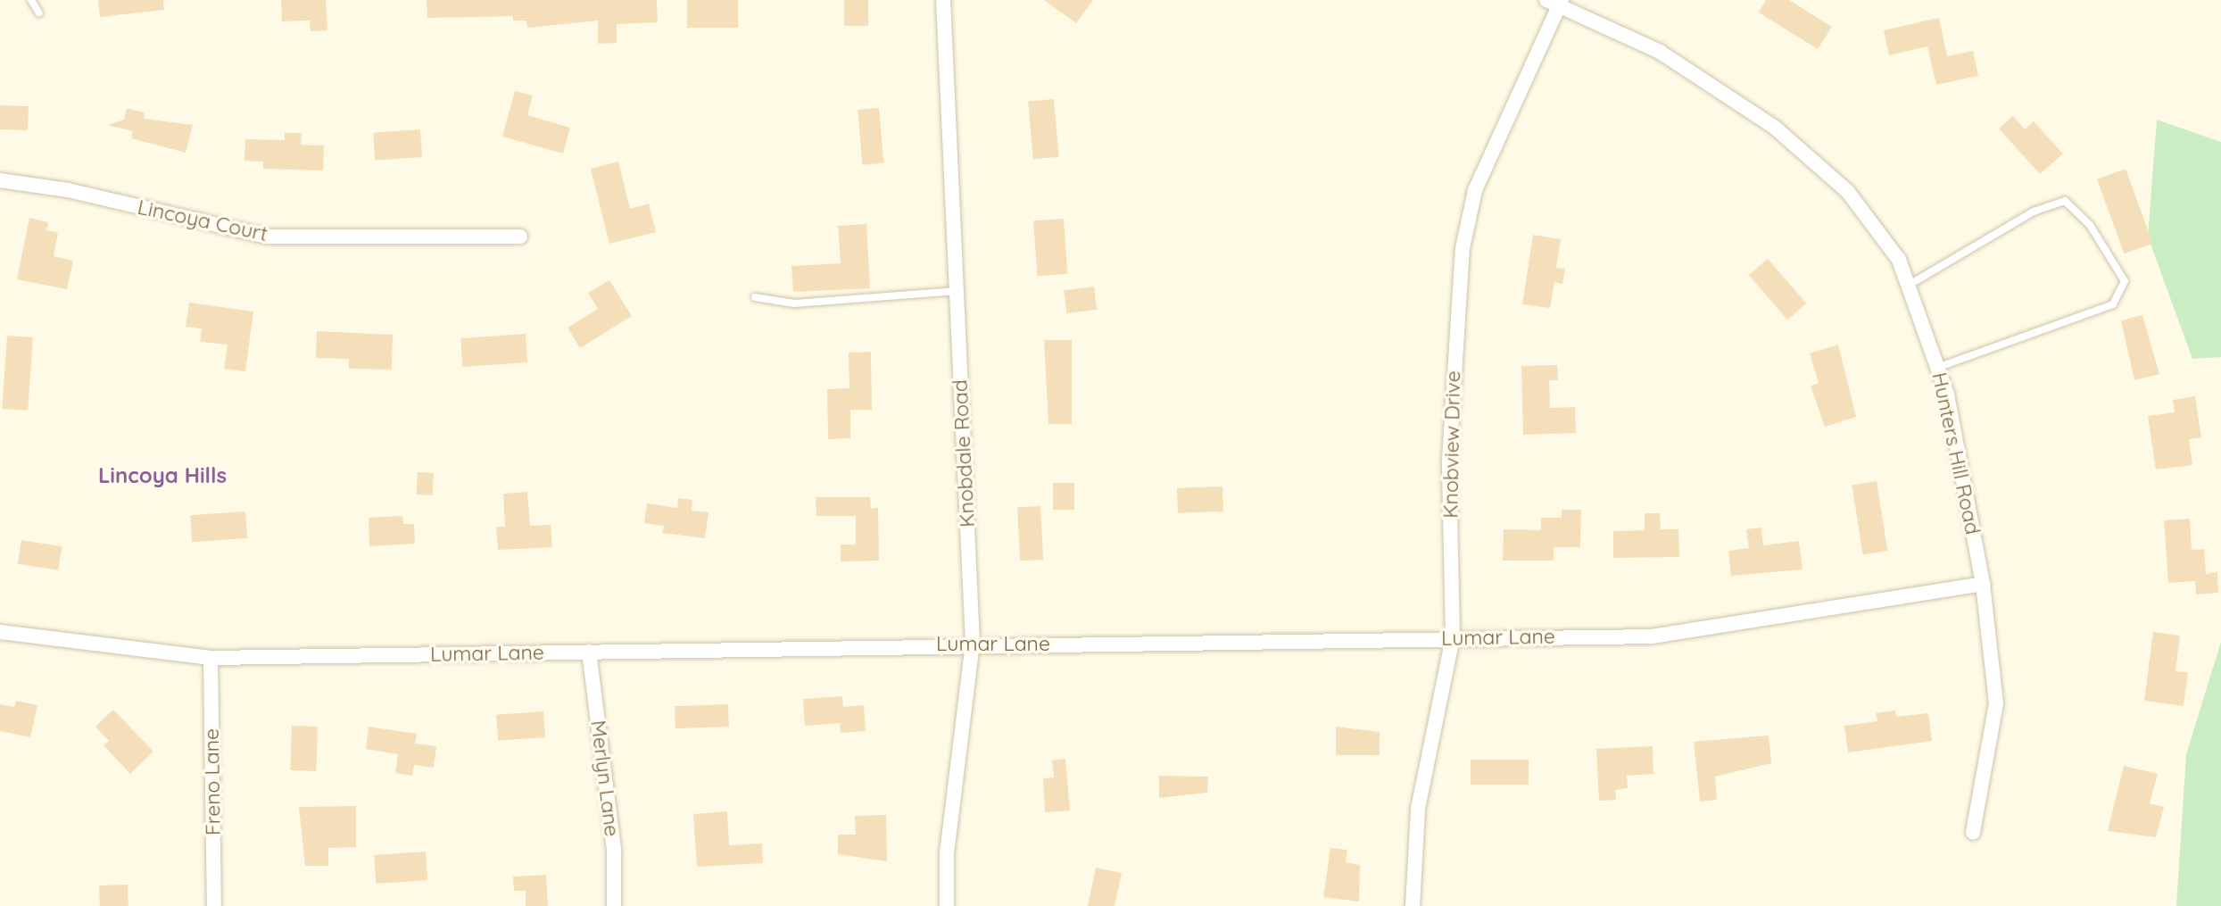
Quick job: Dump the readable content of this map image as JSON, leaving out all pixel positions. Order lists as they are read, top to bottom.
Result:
{
  "streets": {
    "street": [
      "Lincoya Court",
      "Knobview Drive",
      "Knobdale Road",
      "Hunters Hill Road",
      "Lumar Lane",
      "Merlyn Lane",
      "Freno Lane"
    ]
  },
  "crossings": [
    ["Knobview Drive", "Hunters Hill Road"],
    ["Knobview Drive", "Lumar Lane"],
    ["Knobdale Road", "Lumar Lane"],
    ["Hunters Hill Road", "Lumar Lane"],
    ["Lumar Lane", "Merlyn Lane"],
    ["Lumar Lane", "Freno Lane"]
  ],
  "districts": ["Lincoya Hills"]
}
